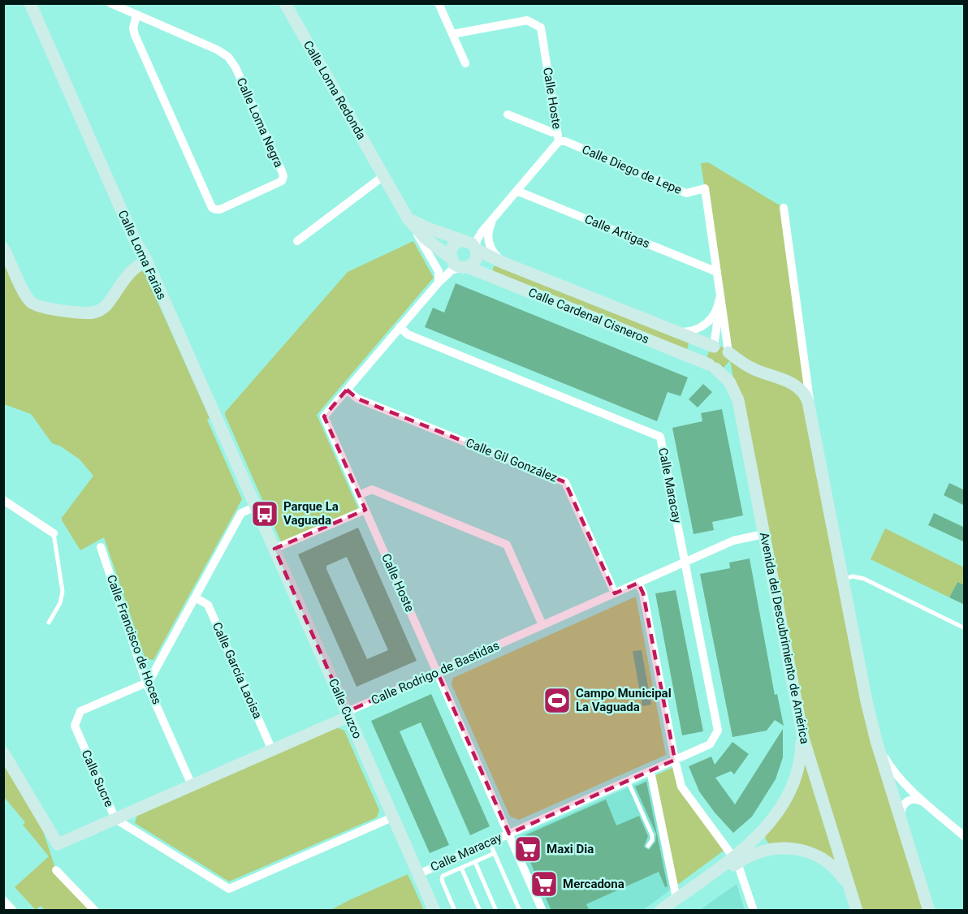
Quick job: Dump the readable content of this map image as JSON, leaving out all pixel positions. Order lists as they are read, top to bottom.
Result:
{
  "streets": {
    "street": [
      "Calle Loma Redonda",
      "Calle Hoste",
      "Calle Loma Negra",
      "Calle Diego de Lepe",
      "Calle Artigas",
      "Calle Loma Farias",
      "Calle Cardenal Cisneros",
      "Calle Gil González",
      "Calle Maracay",
      "Avenida del Descubrimiento de América",
      "Calle Francisco de Hoces",
      "Calle García Laoisa",
      "Calle Rodrigo de Bastidas",
      "Calle Cuzco",
      "Calle Sucre"
    ]
  },
  "crossings": [
    ["Calle Hoste", "Calle Diego de Lepe"],
    ["Calle Hoste", "Calle Artigas"],
    ["Calle Hoste", "Calle Cardenal Cisneros"],
    ["Calle Hoste", "Calle Gil González"],
    ["Calle Hoste", "Calle Maracay"],
    ["Calle Hoste", "Calle Rodrigo de Bastidas"],
    ["Calle Diego de Lepe", "Calle Artigas"],
    ["Calle Loma Farias", "Calle Cuzco"],
    ["Calle Cardenal Cisneros", "Avenida del Descubrimiento de América"],
    ["Calle Gil González", "Calle Rodrigo de Bastidas"],
    ["Calle Maracay", "Calle Rodrigo de Bastidas"],
    ["Calle Maracay", "Calle Cuzco"],
    ["Avenida del Descubrimiento de América", "Calle Rodrigo de Bastidas"],
    ["Calle Francisco de Hoces", "Calle Rodrigo de Bastidas"],
    ["Calle Francisco de Hoces", "Calle Sucre"],
    ["Calle García Laoisa", "Calle Rodrigo de Bastidas"],
    ["Calle Rodrigo de Bastidas", "Calle Cuzco"],
    ["Calle Rodrigo de Bastidas", "Calle Sucre"],
    ["Calle Cuzco", "Calle Sucre"]
  ],
  "places": {
    "bus stop": ["Parque La Vaguada"],
    "sports": ["Campo Municipal La Vaguada"],
    "supermarket": ["Maxi Dia", "Mercadona"]
  }
}
